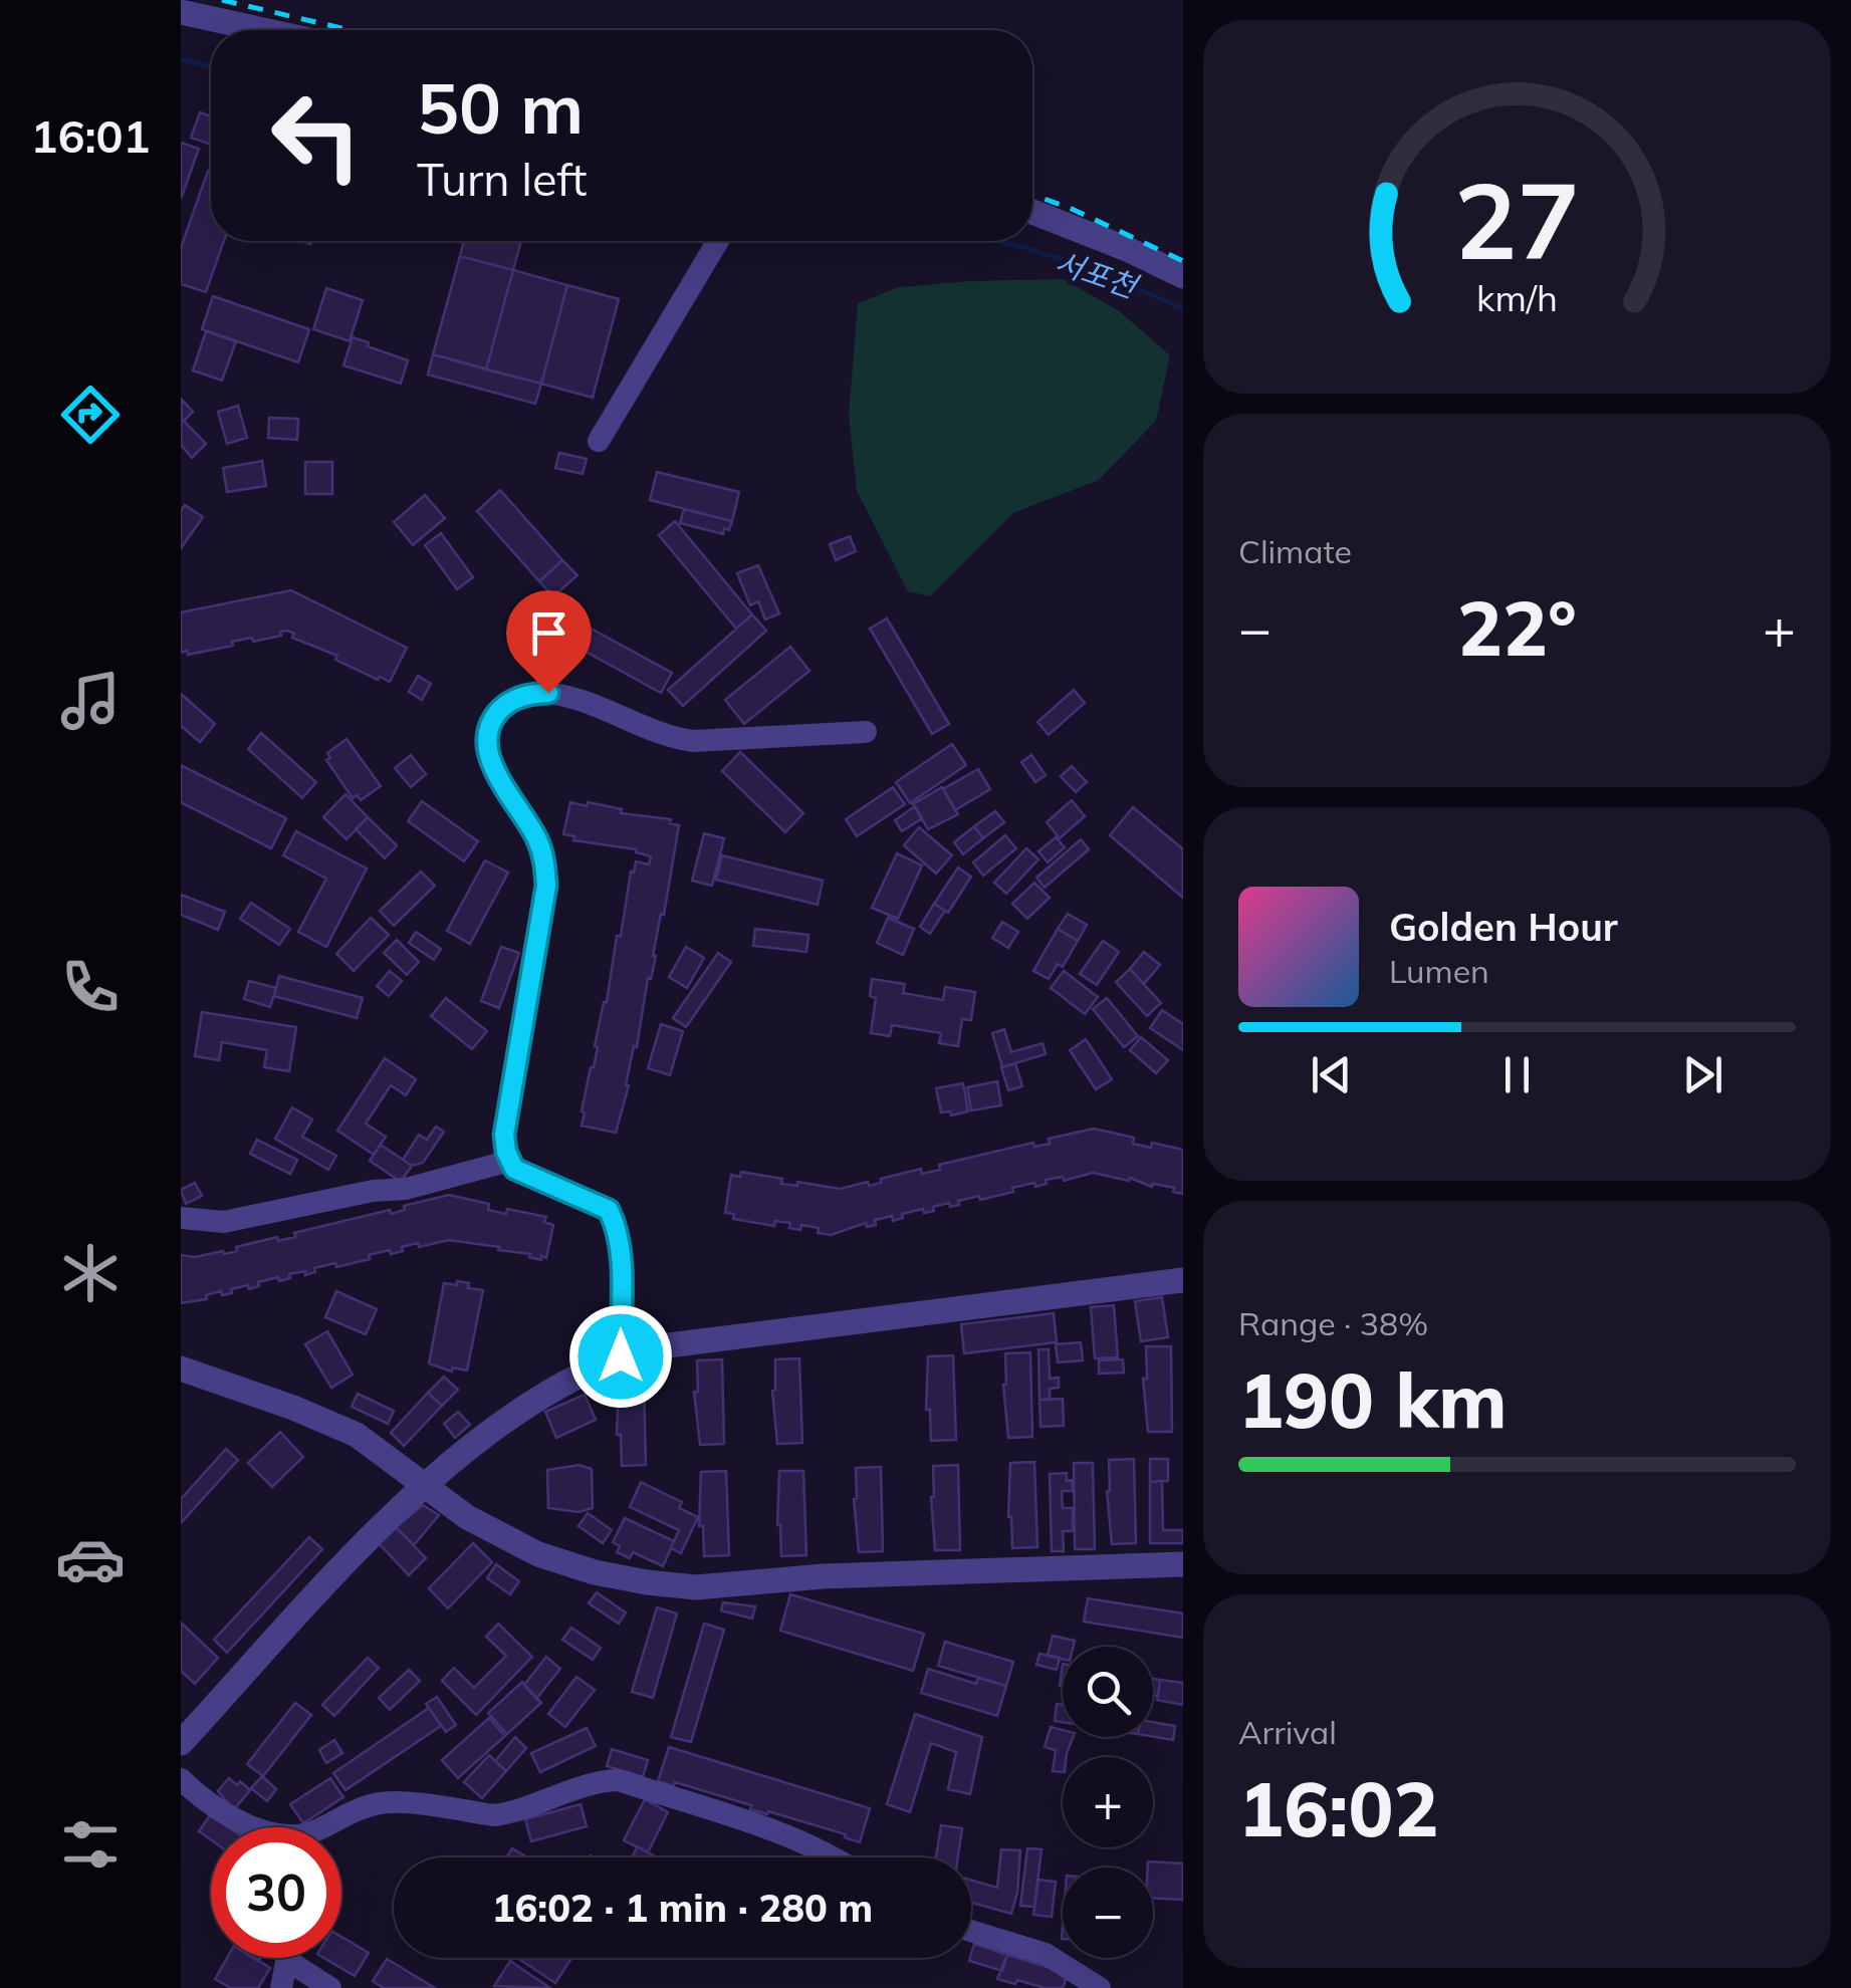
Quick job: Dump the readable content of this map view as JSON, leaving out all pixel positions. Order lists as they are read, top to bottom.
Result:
{
  "water": ["서포천"],
  "page": {
    "tabs": "16:01",
    "turn": ["50 m", "Turn left"],
    "tile": [
      "Climate",
      ["Range · 38%", "190 km"],
      ["Arrival", "16:02"]
    ],
    "heat": ["−", "22°", "+"],
    "song": ["Golden Hour", "Lumen"],
    "map_buttons": ["+", "−"],
    "limit": "30",
    "trip": "16:02 · 1 min · 280 m",
    "gauge": ["27", "km/h"]
  }
}
